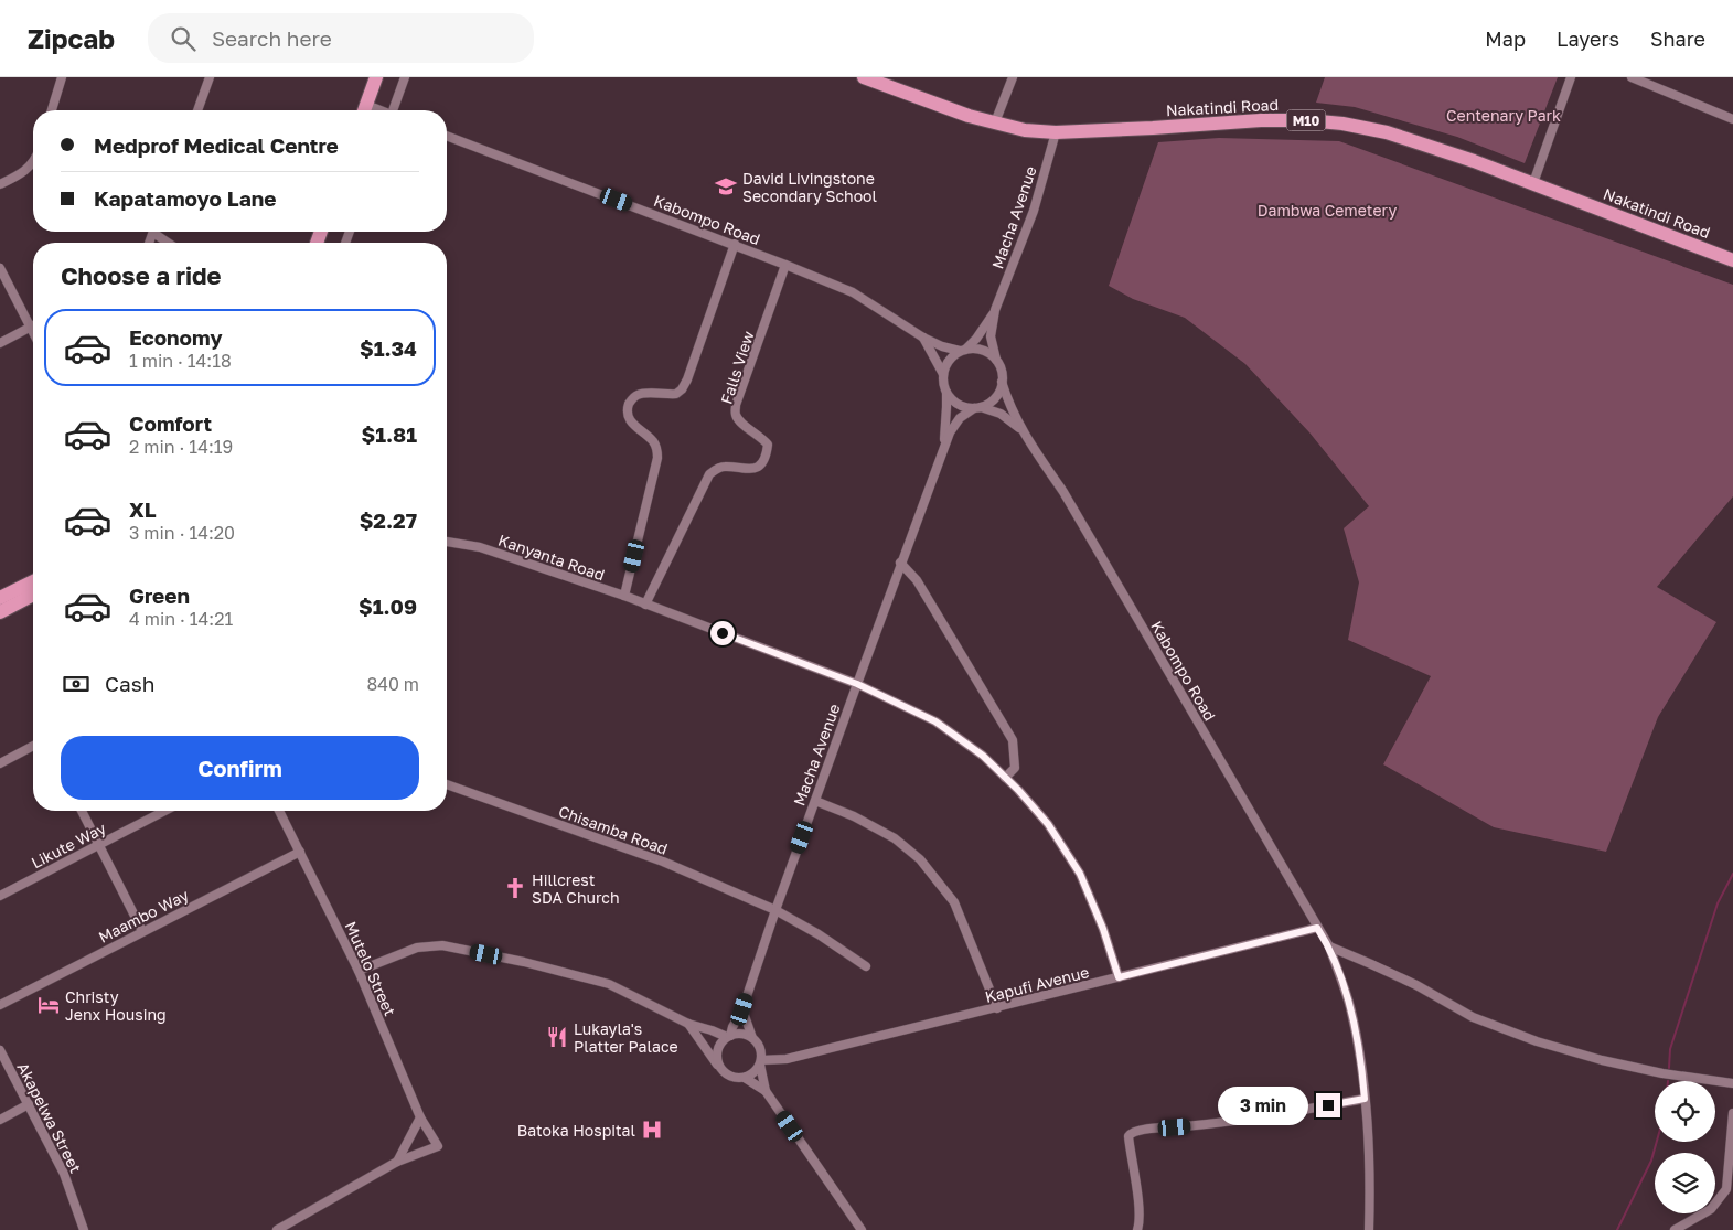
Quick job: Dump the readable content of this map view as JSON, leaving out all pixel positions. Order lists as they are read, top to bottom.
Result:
{
  "streets": {
    "highway": ["Nakatindi Road", "M10"],
    "street": [
      "Macha Avenue",
      "Kabompo Road",
      "Falls View",
      "Kanyanta Road",
      "Chisamba Road",
      "Likute Way",
      "Maambo Way",
      "Mutelo Street",
      "Kapufi Avenue",
      "Akapelwa Street"
    ]
  },
  "crossings": [
    ["Nakatindi Road", "Macha Avenue"],
    ["Macha Avenue", "Kabompo Road"],
    ["Macha Avenue", "Kanyanta Road"],
    ["Macha Avenue", "Chisamba Road"],
    ["Macha Avenue", "Kapufi Avenue"],
    ["Kabompo Road", "Falls View"],
    ["Kabompo Road", "Kapufi Avenue"],
    ["Falls View", "Kanyanta Road"],
    ["Kanyanta Road", "Kapufi Avenue"],
    ["Maambo Way", "Mutelo Street"]
  ],
  "parks": ["Centenary Park", "Dambwa Cemetery"],
  "places": {
    "school or university": ["David Livingstone Secondary School"],
    "church": ["Hillcrest SDA Church"],
    "hotel": ["Christy Jenx Housing"],
    "restaurant": ["Lukayla's Platter Palace"],
    "hospital": ["Batoka Hospital"]
  },
  "page": {
    "header": "Zipcab",
    "search": "Search here",
    "nav": ["Map", "Layers", "Share"],
    "banner": ["Medprof Medical Centre", "Kapatamoyo Lane"],
    "heading": "Choose a ride",
    "list": [
      {
        "name": "Economy",
        "note": "1 min · 14:18",
        "value": "$1.34"
      },
      {
        "name": "Comfort",
        "note": "2 min · 14:19",
        "value": "$1.81"
      },
      {
        "name": "XL",
        "note": "3 min · 14:20",
        "value": "$2.27"
      },
      {
        "name": "Green",
        "note": "4 min · 14:21",
        "value": "$1.09"
      }
    ],
    "pay": ["Cash", "840 m"],
    "buttons": "Confirm",
    "bubble": "3 min"
  }
}
